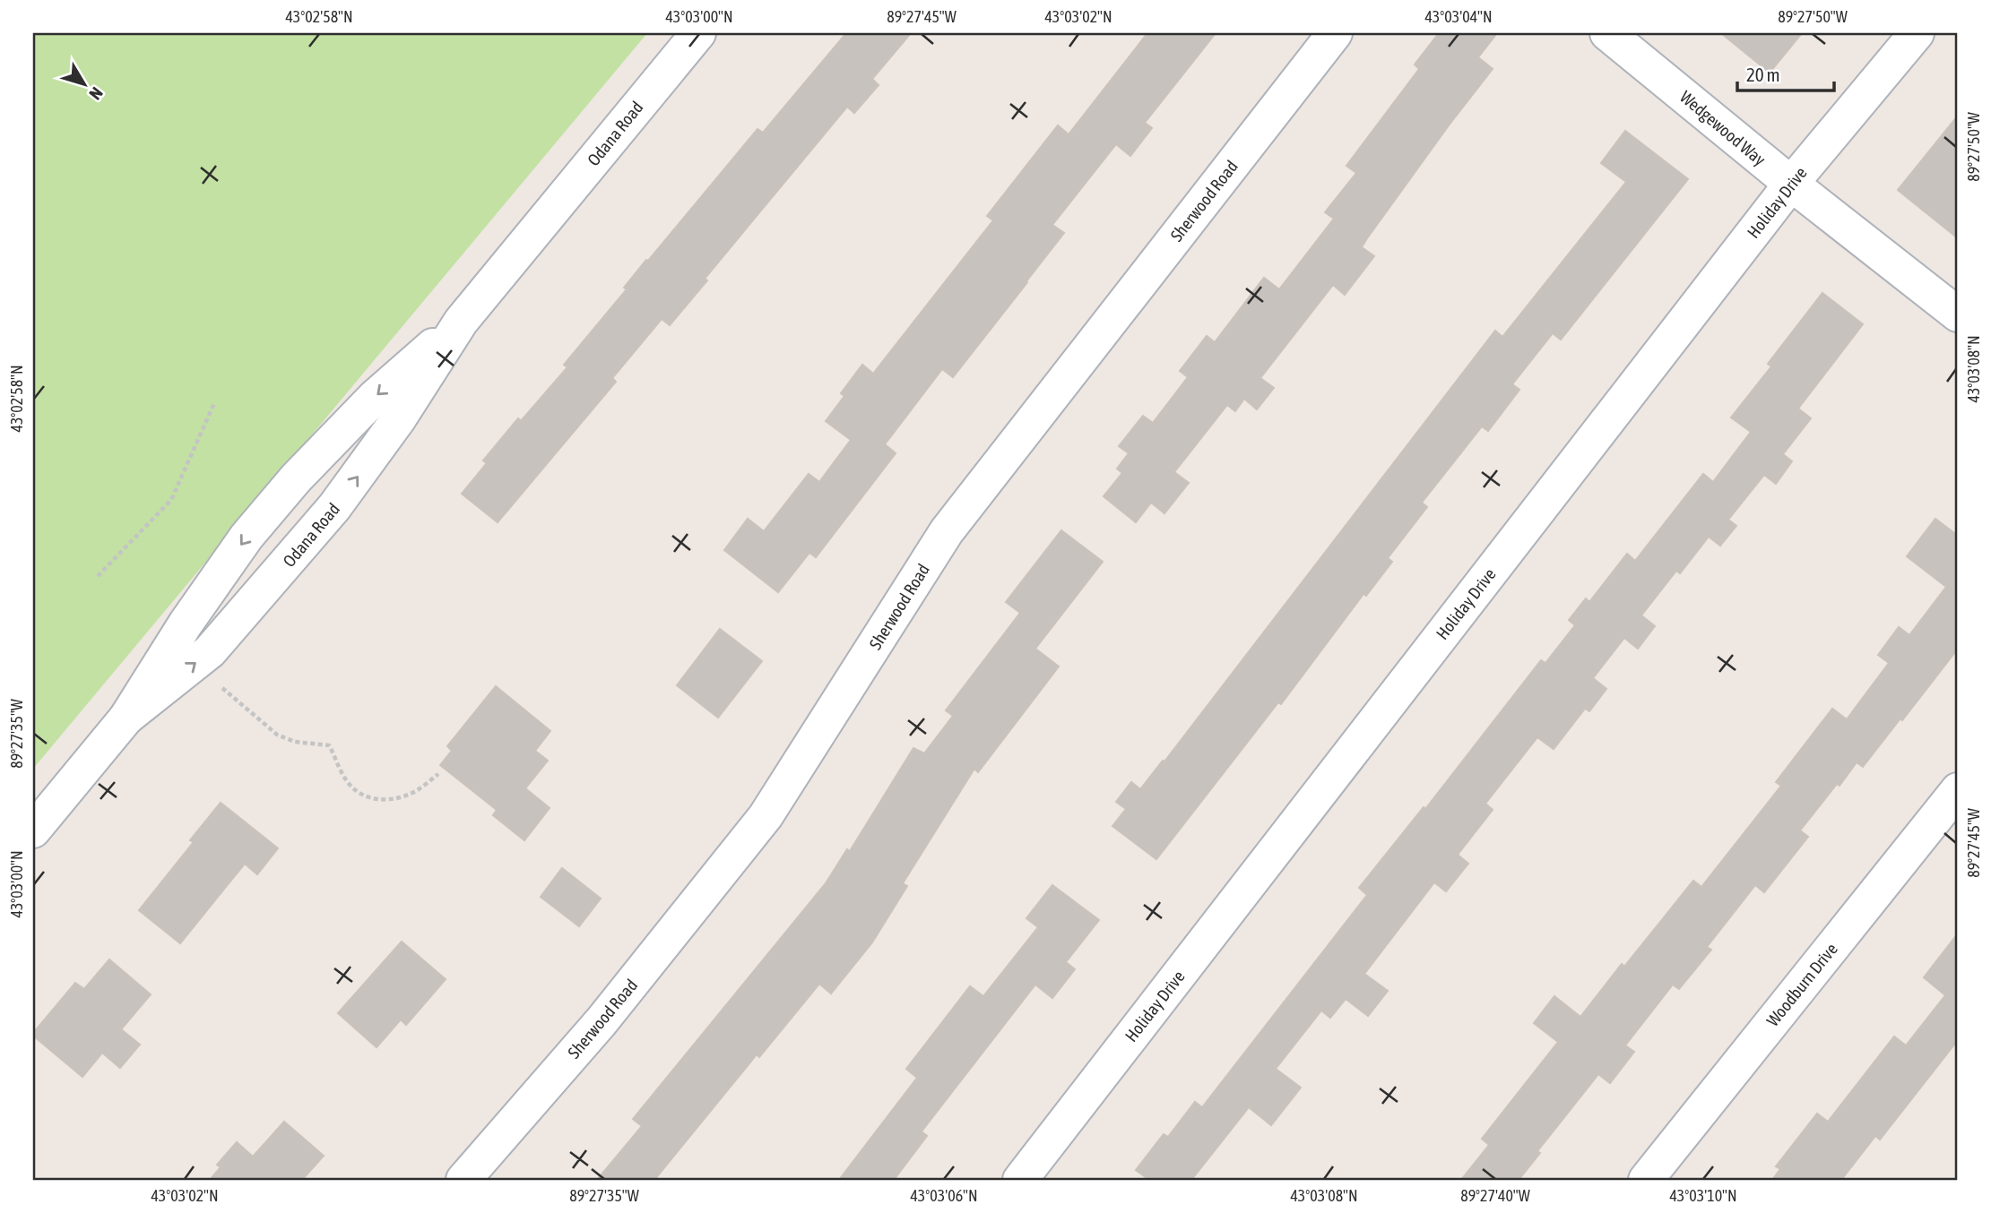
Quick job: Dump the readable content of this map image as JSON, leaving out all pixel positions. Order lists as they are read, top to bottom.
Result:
{
  "streets": {
    "street": [
      "Wedgewood Way",
      "Odana Road",
      "Sherwood Road",
      "Holiday Drive",
      "Woodburn Drive"
    ]
  },
  "crossings": [
    ["Wedgewood Way", "Holiday Drive"]
  ],
  "scale_bar": "20 m",
  "north": "bottom right",
  "coordinates": [
    "43°02'58\"N",
    "43°03'00\"N",
    "89°27'45\"W",
    "43°03'02\"N",
    "43°03'04\"N",
    "89°27'50\"W",
    "43°03'08\"N",
    "89°27'35\"W",
    "43°03'06\"N",
    "89°27'40\"W",
    "43°03'10\"N"
  ]
}
